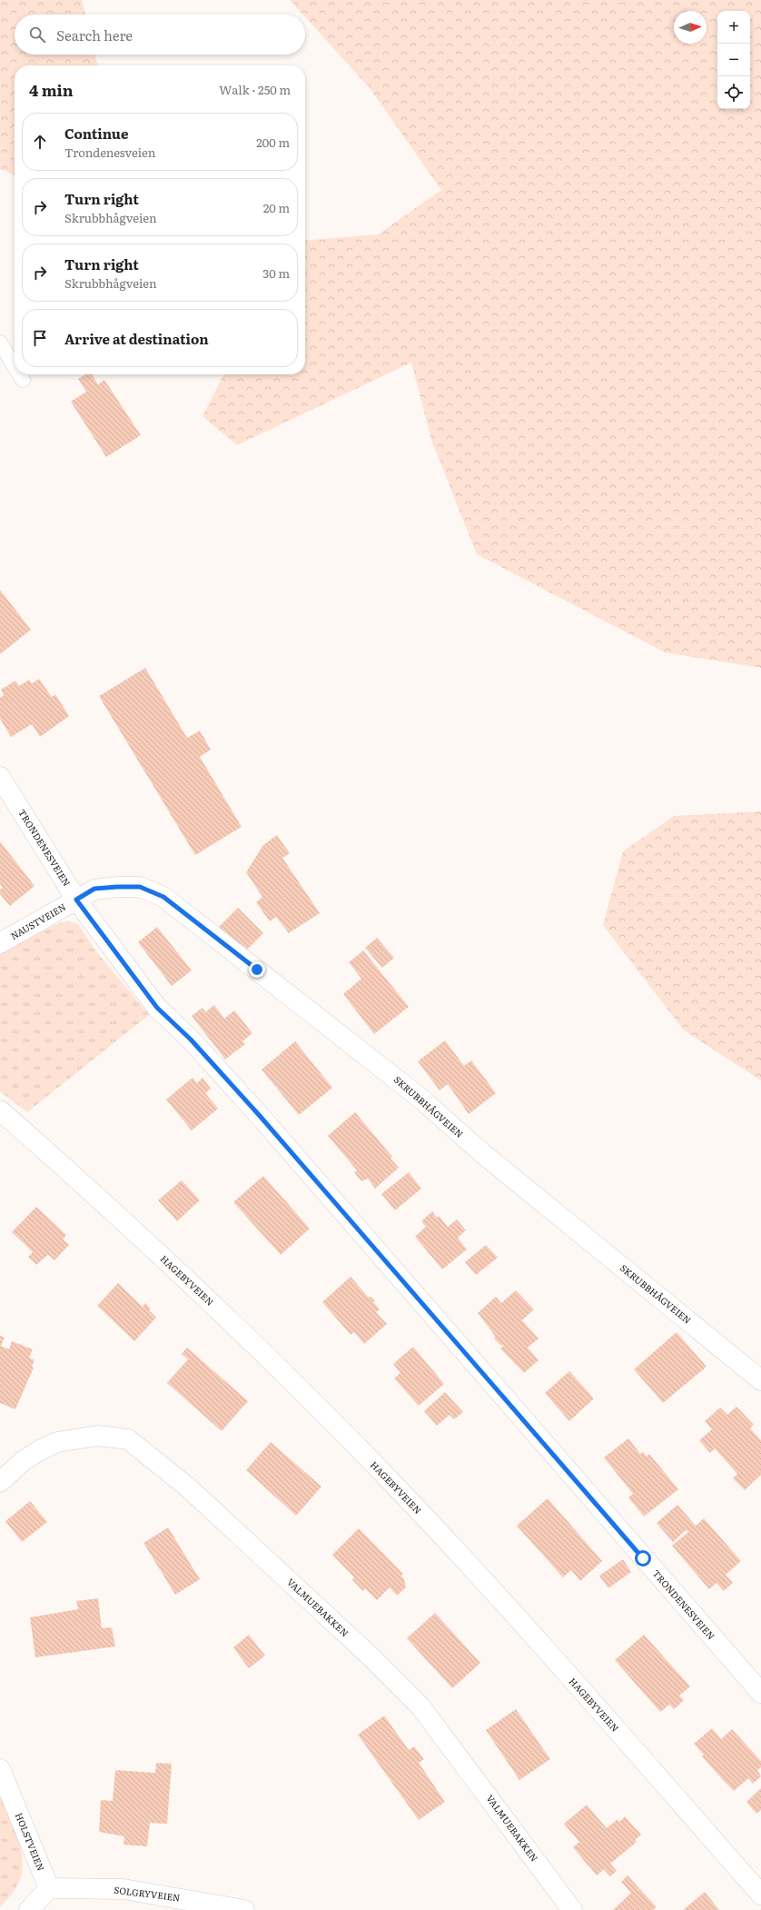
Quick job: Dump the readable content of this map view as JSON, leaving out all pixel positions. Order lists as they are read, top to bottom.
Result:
{
  "streets": {
    "street": [
      "TRONDENESVEIEN",
      "NAUSTVEIEN",
      "SKRUBBHÅGVEIEN",
      "HAGEBYVEIEN",
      "VALMUEBAKKEN",
      "HOLSTVEIEN",
      "SOLGRYVEIEN"
    ]
  },
  "crossings": [
    ["TRONDENESVEIEN", "NAUSTVEIEN"],
    ["TRONDENESVEIEN", "SKRUBBHÅGVEIEN"],
    ["NAUSTVEIEN", "SKRUBBHÅGVEIEN"],
    ["HOLSTVEIEN", "SOLGRYVEIEN"]
  ],
  "north": "right",
  "page": {
    "map_buttons": ["+", "−"],
    "search": "Search here",
    "heading": ["4 min", "Walk · 250 m"],
    "list": [
      ["Continue", "Trondenesveien", "200 m"],
      ["Turn right", "Skrubbhågveien", "20 m"],
      ["Turn right", "Skrubbhågveien", "30 m"],
      "Arrive at destination"
    ]
  }
}
